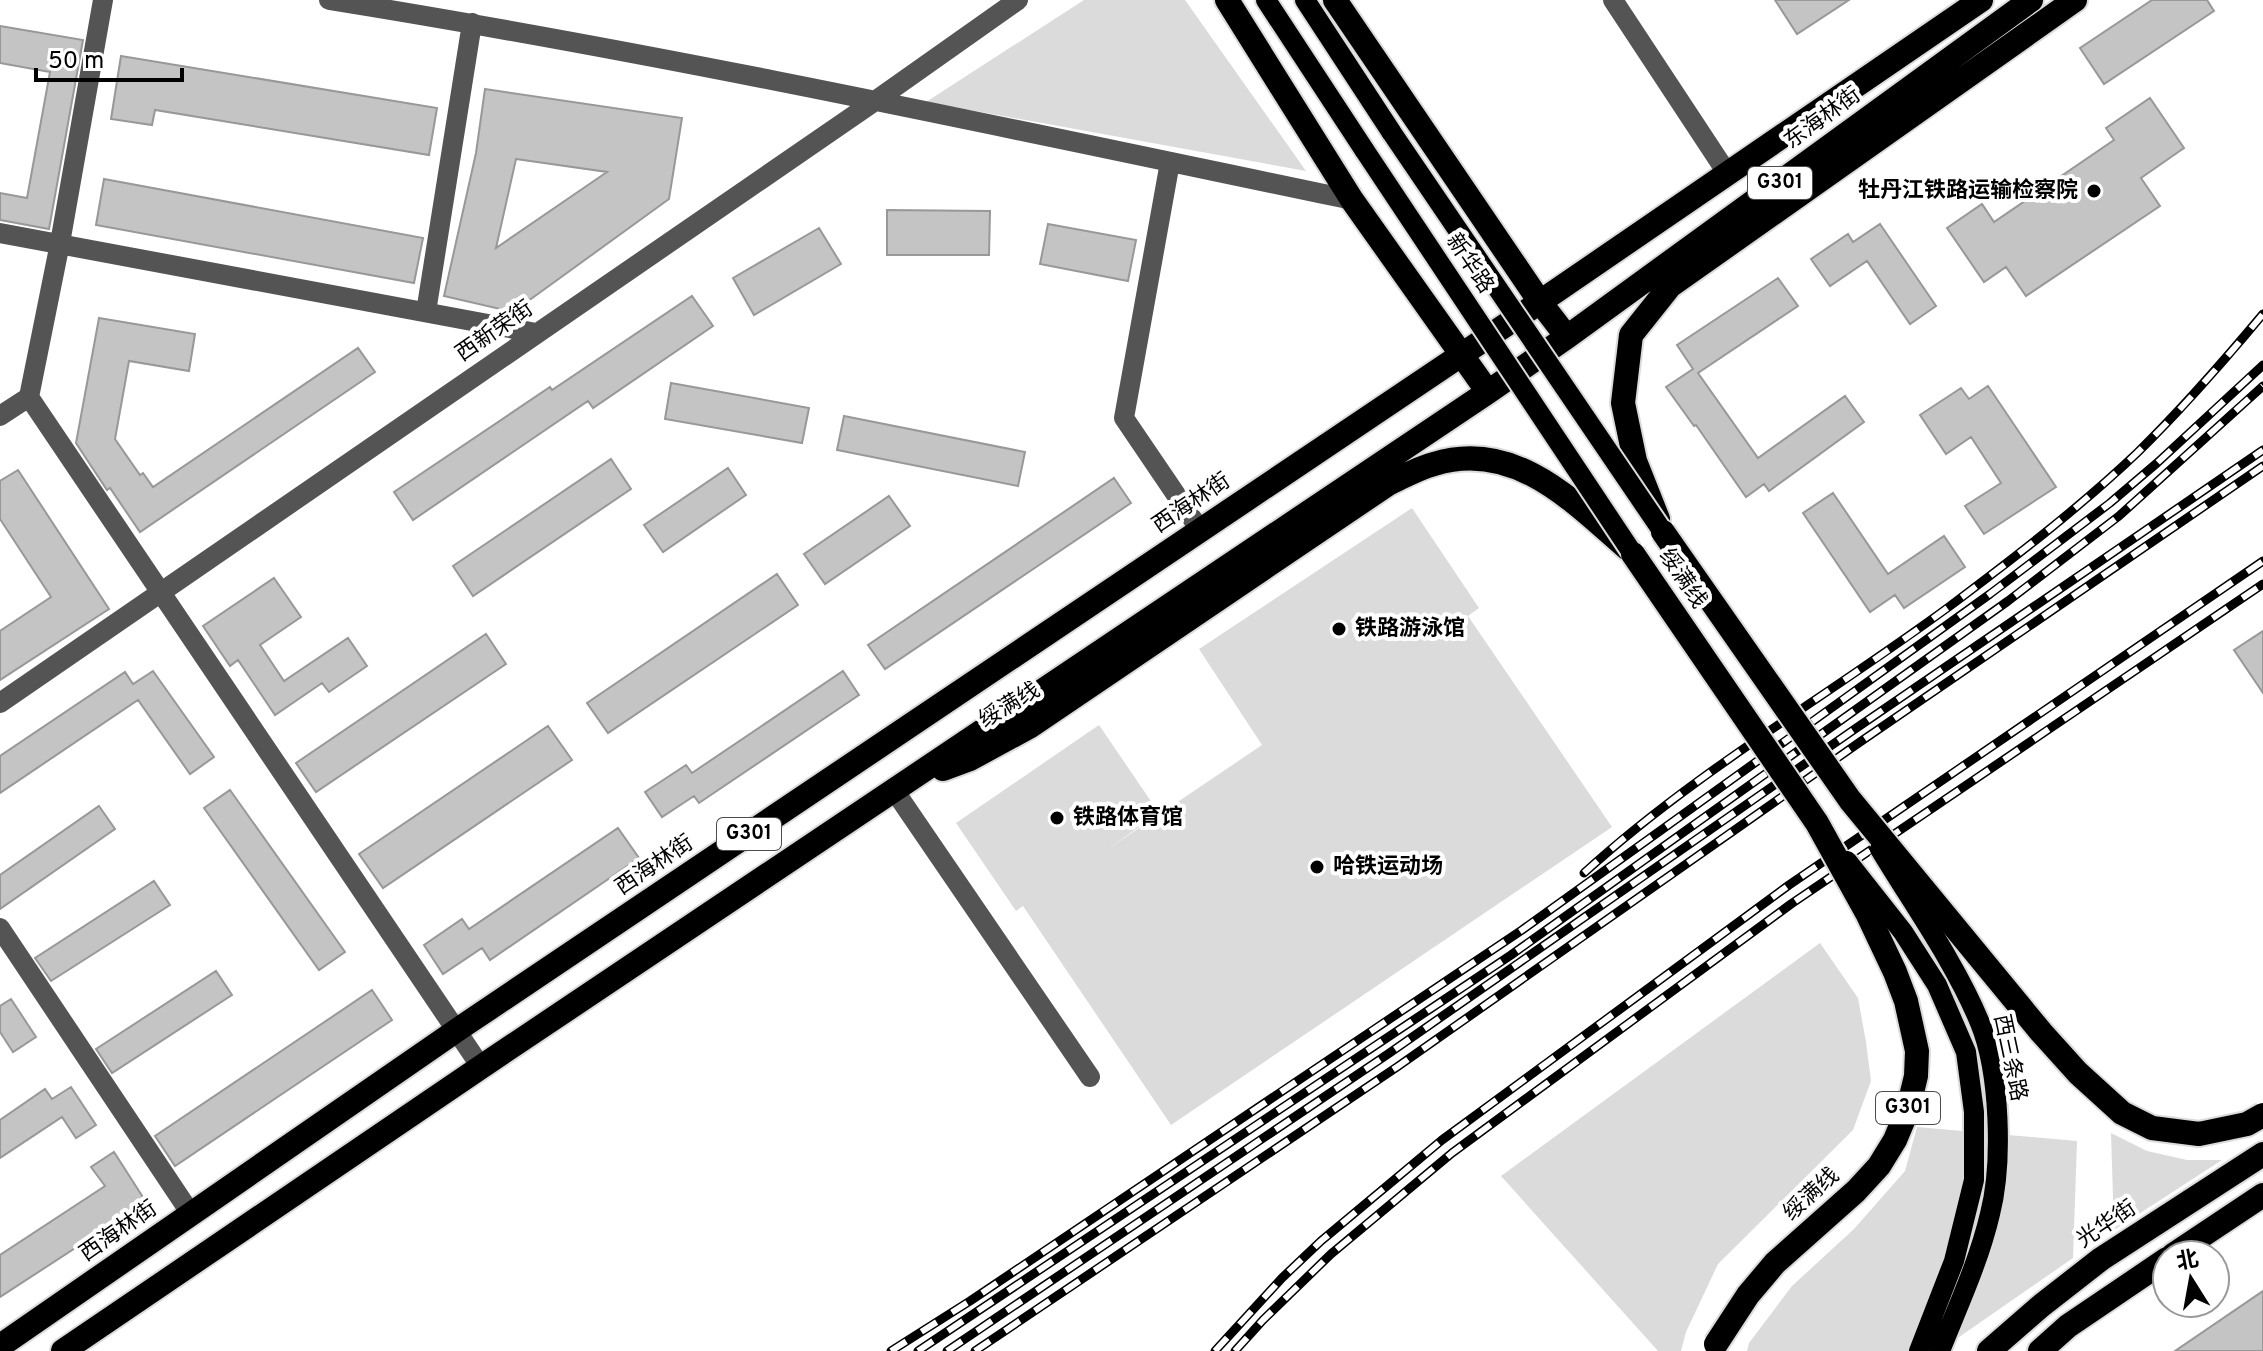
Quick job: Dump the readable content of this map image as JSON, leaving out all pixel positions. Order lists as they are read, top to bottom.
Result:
{
  "streets": {
    "highway": [
      "东海林街",
      "G301",
      "西海林街",
      "绥满线",
      "光华街"
    ],
    "main road": ["新华路", "西三条路"],
    "street": ["西新荣街"]
  },
  "crossings": [
    ["东海林街", "G301"],
    ["东海林街", "西海林街"],
    ["G301", "绥满线"],
    ["新华路", "绥满线"],
    ["绥满线", "西三条路"]
  ],
  "places": [
    "牡丹江铁路运输检察院",
    "铁路游泳馆",
    "铁路体育馆",
    "哈铁运动场"
  ],
  "scale_bar": "50 m",
  "north": "top"
}
